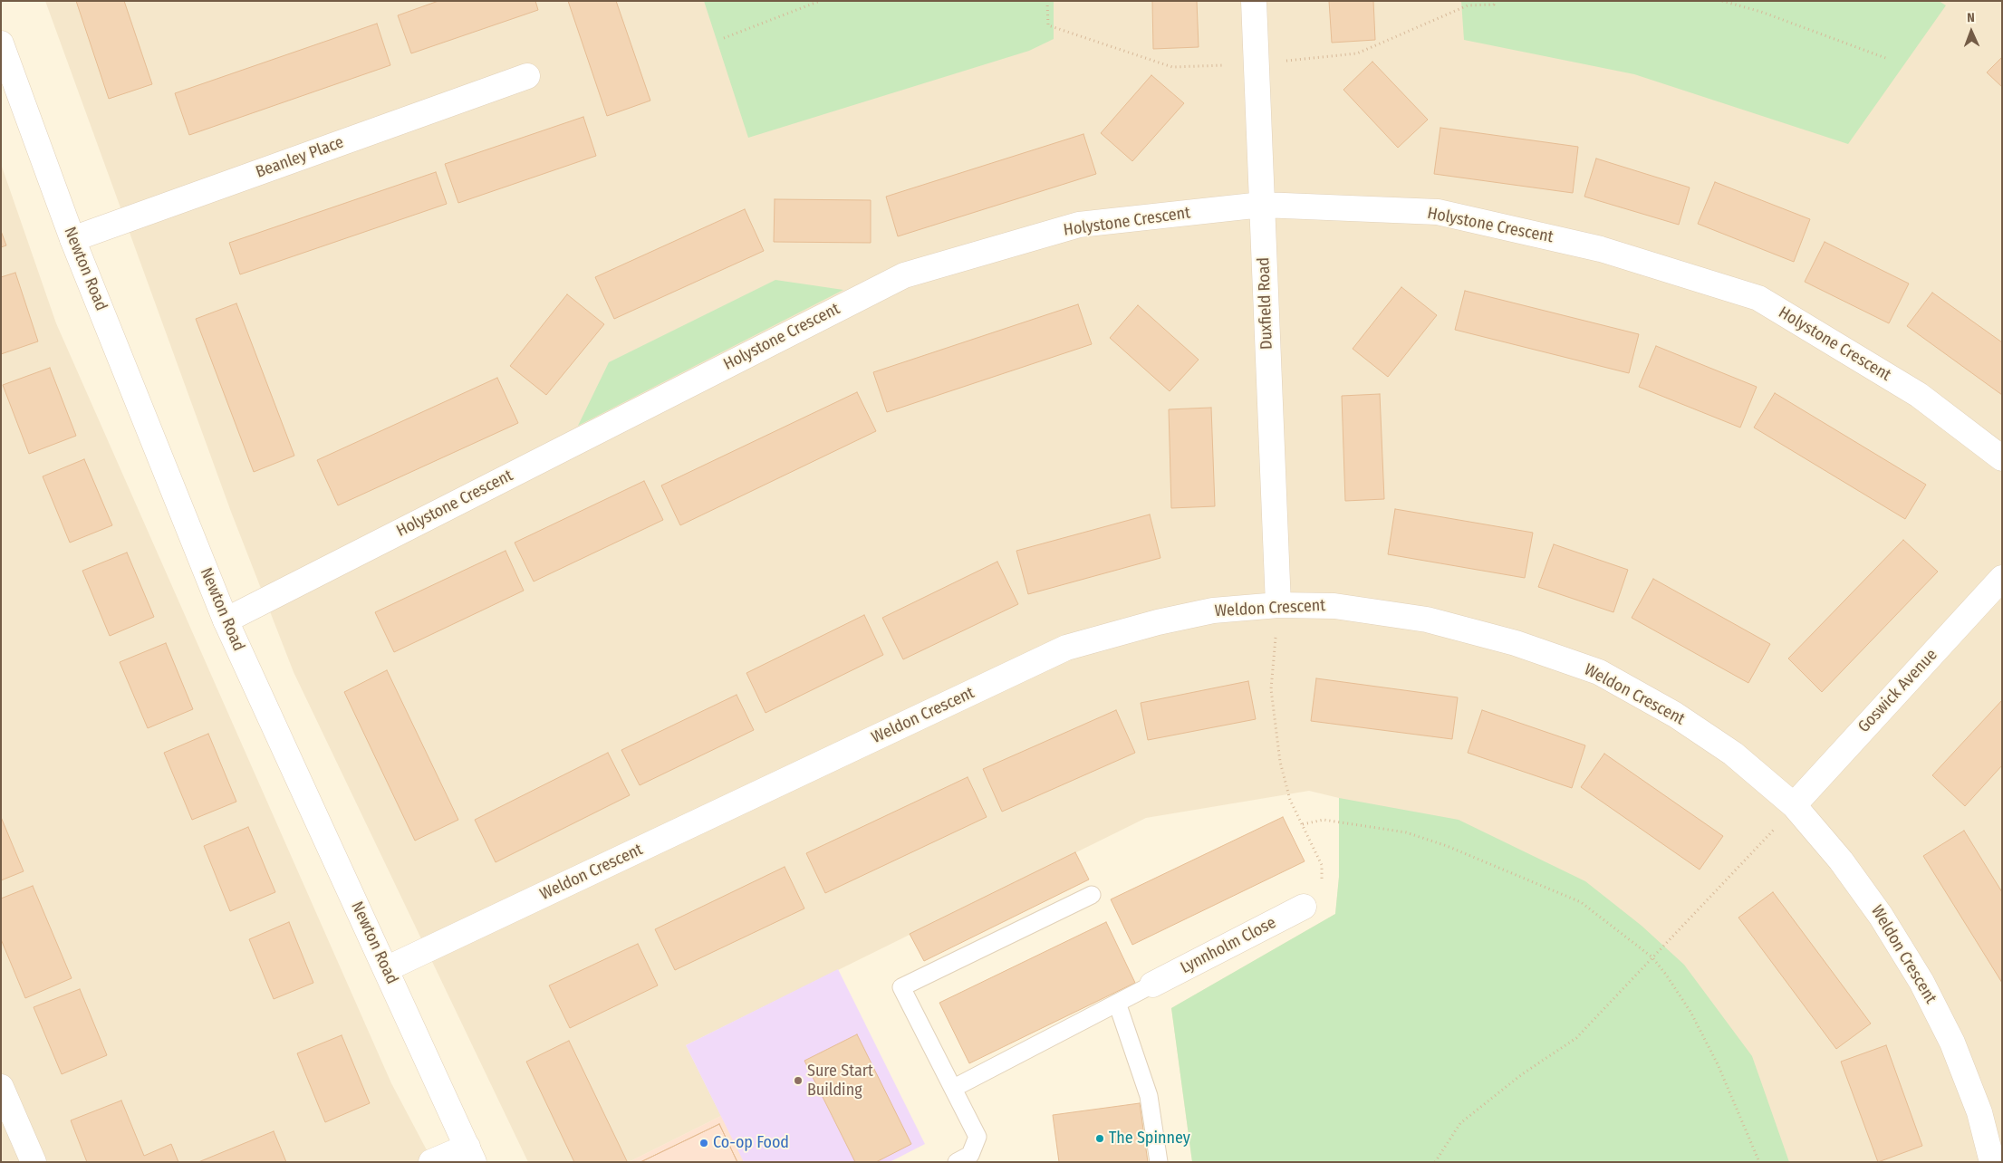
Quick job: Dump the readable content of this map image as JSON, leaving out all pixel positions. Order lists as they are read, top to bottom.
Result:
{
  "streets": {
    "street": [
      "Beanley Place",
      "Holystone Crescent",
      "Newton Road",
      "Duxfield Road",
      "Weldon Crescent",
      "Goswick Avenue",
      "Lynnholm Close"
    ]
  },
  "crossings": [
    ["Beanley Place", "Newton Road"],
    ["Holystone Crescent", "Newton Road"],
    ["Holystone Crescent", "Duxfield Road"],
    ["Newton Road", "Weldon Crescent"],
    ["Duxfield Road", "Weldon Crescent"],
    ["Weldon Crescent", "Goswick Avenue"]
  ],
  "places": ["Sure Start Building", "The Spinney", "Co-op Food"],
  "north": "top"
}
